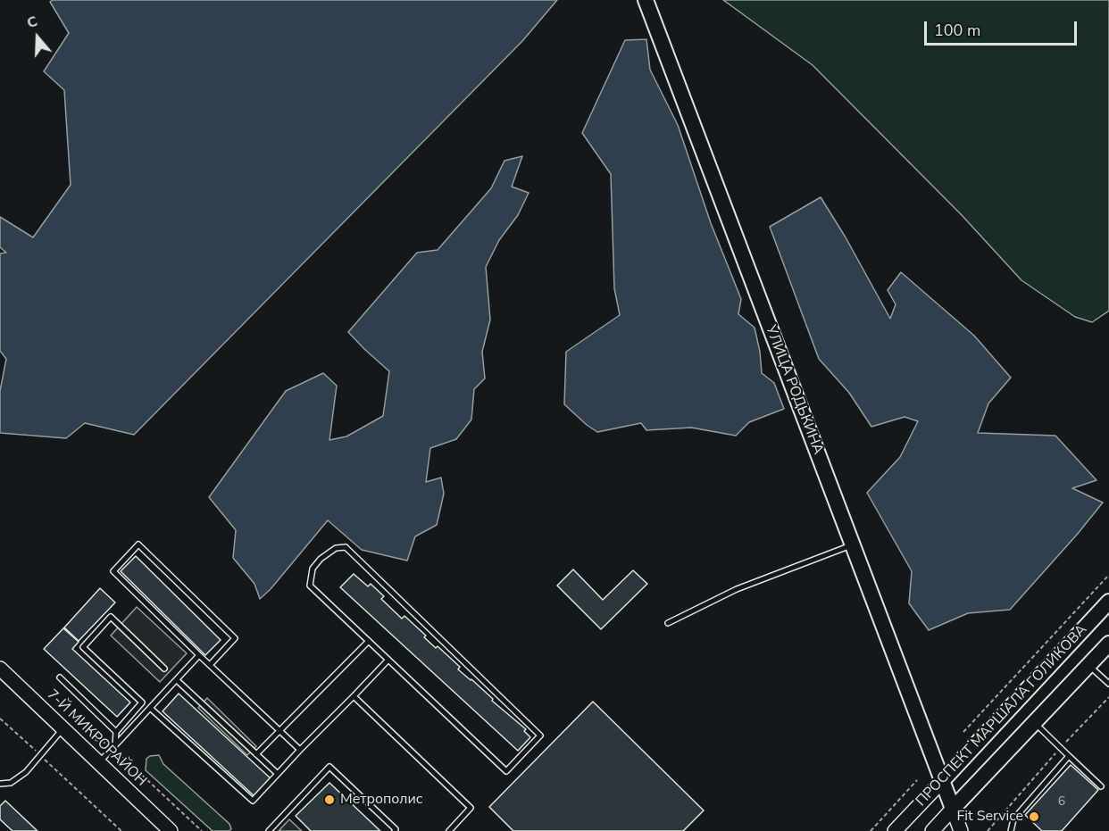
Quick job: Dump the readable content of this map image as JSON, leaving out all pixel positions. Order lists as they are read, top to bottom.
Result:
{
  "streets": {
    "main road": ["УЛИЦА РОДЬКИНА", "ПРОСПЕКТ МАРШАЛА ГОЛИКОВА"],
    "street": ["7-Й МИКРОРАЙОН"]
  },
  "crossings": [
    ["УЛИЦА РОДЬКИНА", "ПРОСПЕКТ МАРШАЛА ГОЛИКОВА"]
  ],
  "places": ["Метрополис", "Fit Service"],
  "house_numbers": ["6"],
  "scale_bar": "100 m",
  "north": "top"
}
